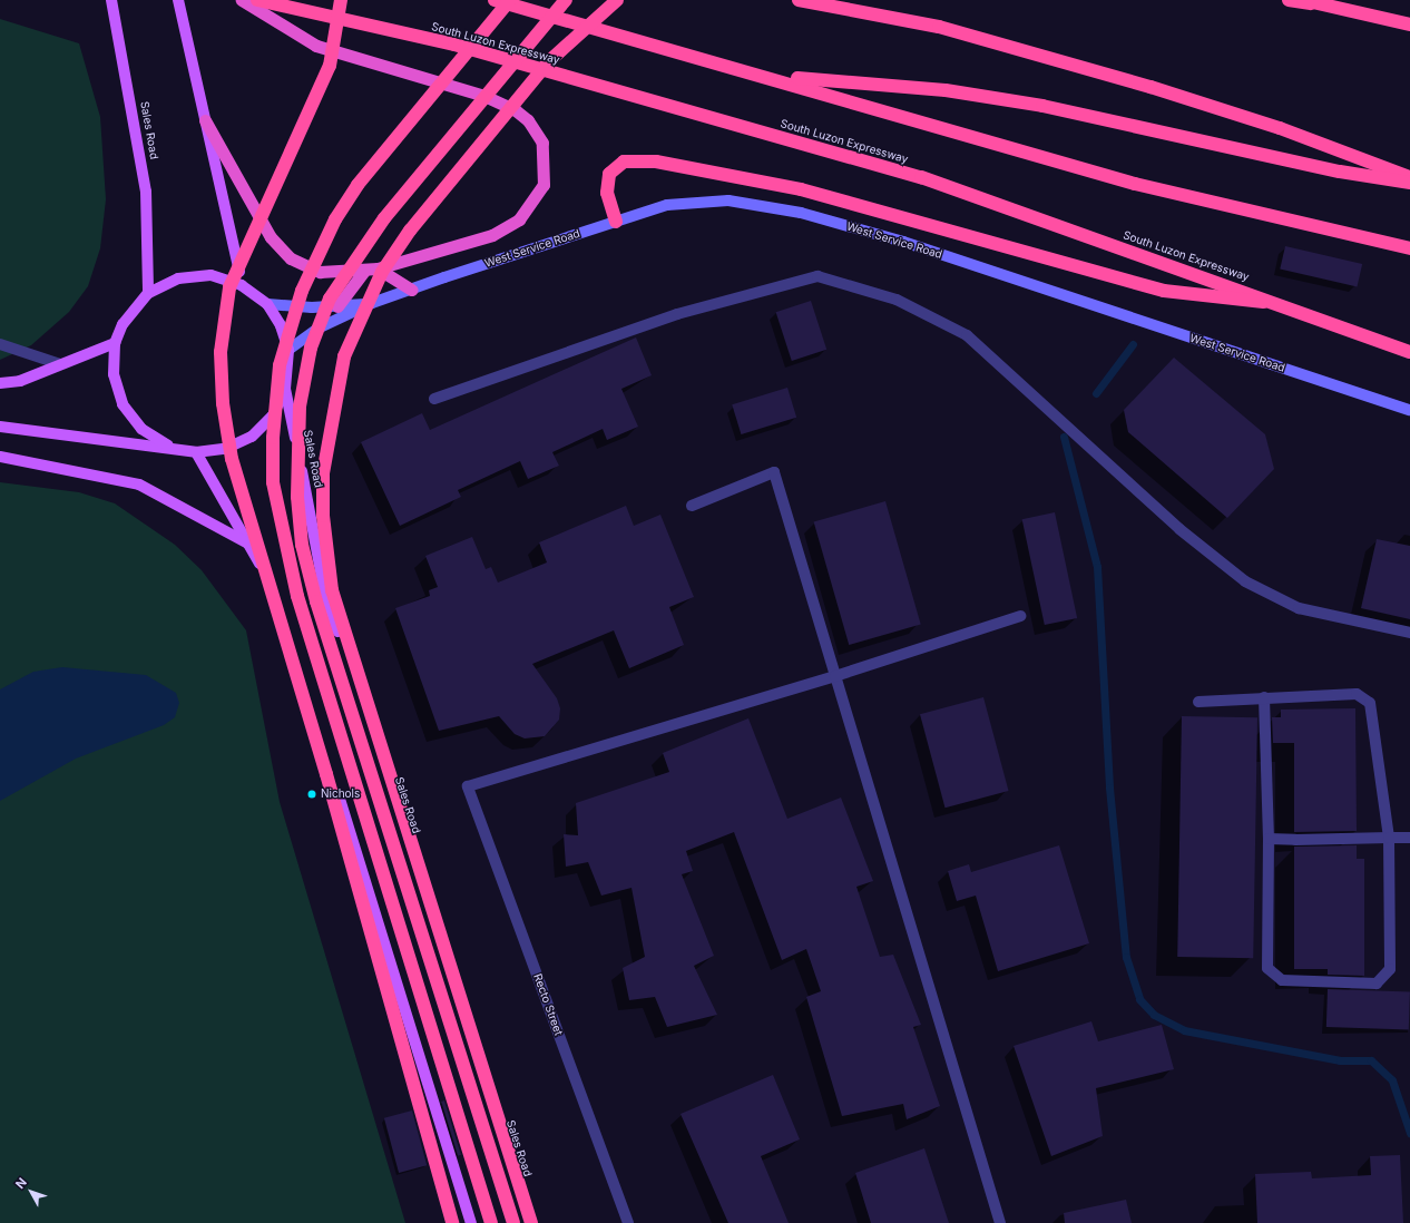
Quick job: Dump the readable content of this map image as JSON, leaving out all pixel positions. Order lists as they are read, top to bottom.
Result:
{
  "streets": {
    "highway": ["South Luzon Expressway"],
    "main road": ["Sales Road", "West Service Road"],
    "lane": ["Recto Street"]
  },
  "places": ["Nichols"],
  "north": "top left"
}
